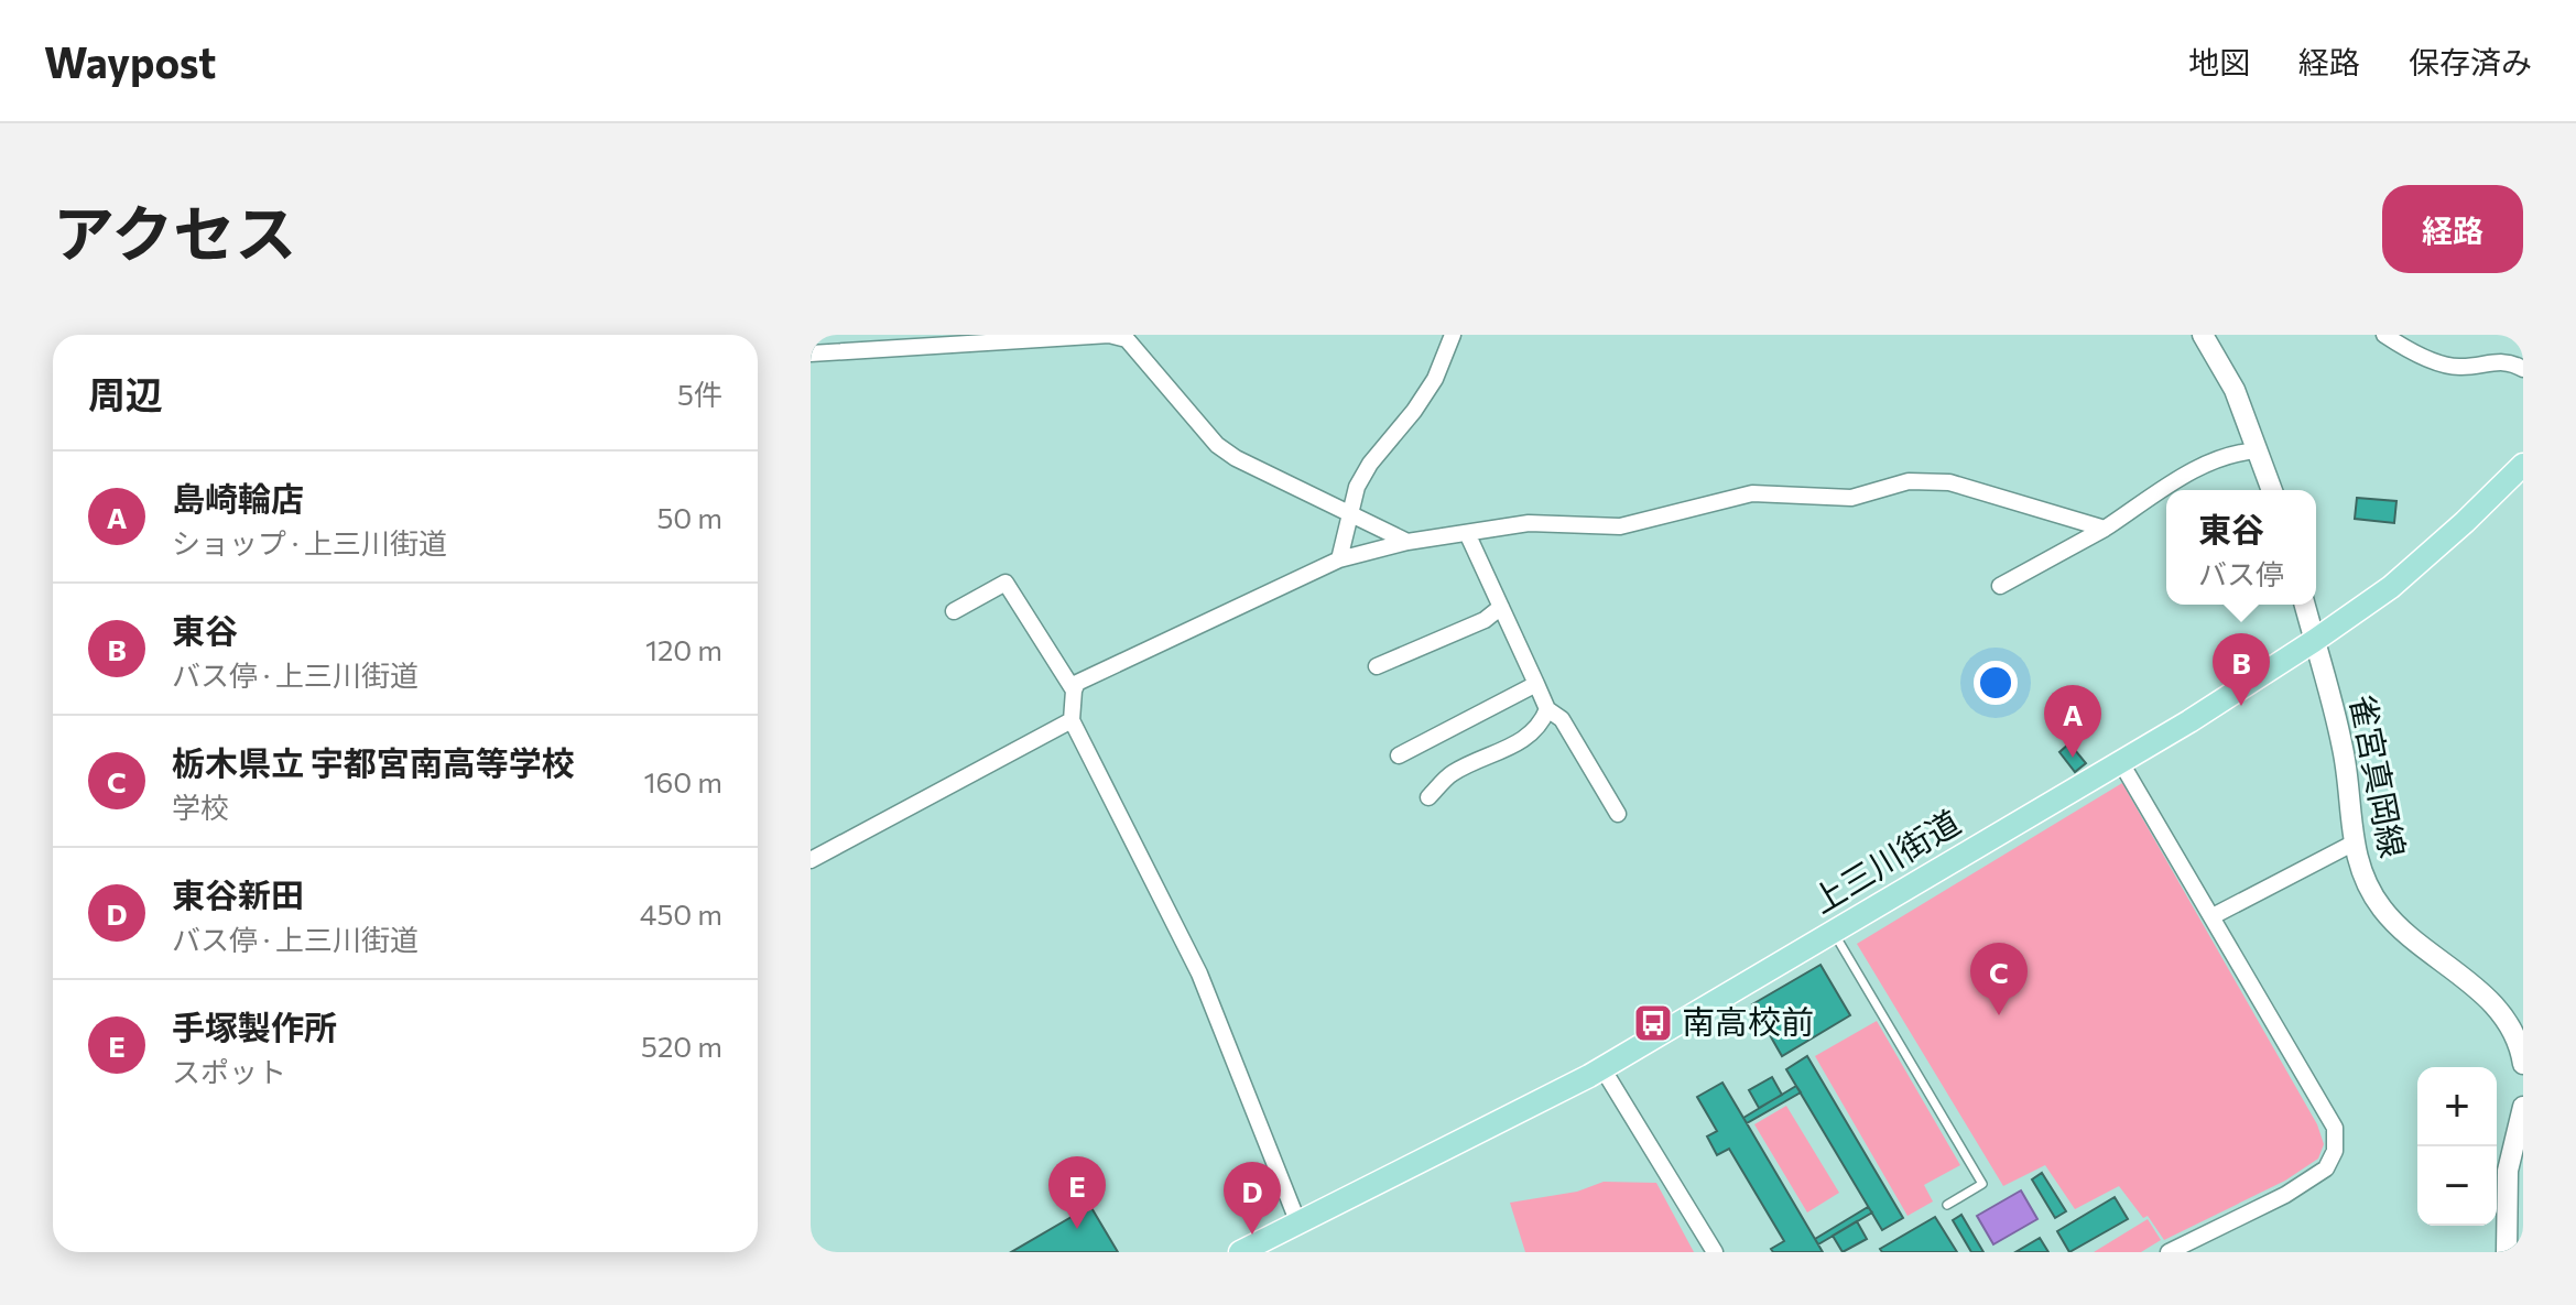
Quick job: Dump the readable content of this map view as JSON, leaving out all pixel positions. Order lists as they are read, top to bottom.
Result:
{
  "streets": {
    "main road": ["雀宮真岡線", "上三川街道"]
  },
  "crossings": [
    ["雀宮真岡線", "上三川街道"]
  ],
  "places": {
    "bus stop": ["南高校前"]
  },
  "page": {
    "header": "Waypost",
    "nav": ["地図", "経路", "保存済み"],
    "title": "アクセス",
    "buttons": "経路",
    "heading": ["周辺", "5件"],
    "list": [
      {
        "mark": "A",
        "name": "島崎輪店",
        "note": "ショップ · 上三川街道",
        "value": "50 m"
      },
      {
        "mark": "B",
        "name": "東谷",
        "note": "バス停 · 上三川街道",
        "value": "120 m"
      },
      {
        "mark": "C",
        "name": "栃木県立 宇都宮南高等学校",
        "note": "学校",
        "value": "160 m"
      },
      {
        "mark": "D",
        "name": "東谷新田",
        "note": "バス停 · 上三川街道",
        "value": "450 m"
      },
      {
        "mark": "E",
        "name": "手塚製作所",
        "note": "スポット",
        "value": "520 m"
      }
    ],
    "popup": ["東谷", "バス停"],
    "pins": [
      "B",
      "A",
      "C",
      "E",
      "D"
    ],
    "map_buttons": ["+", "−"]
  }
}
